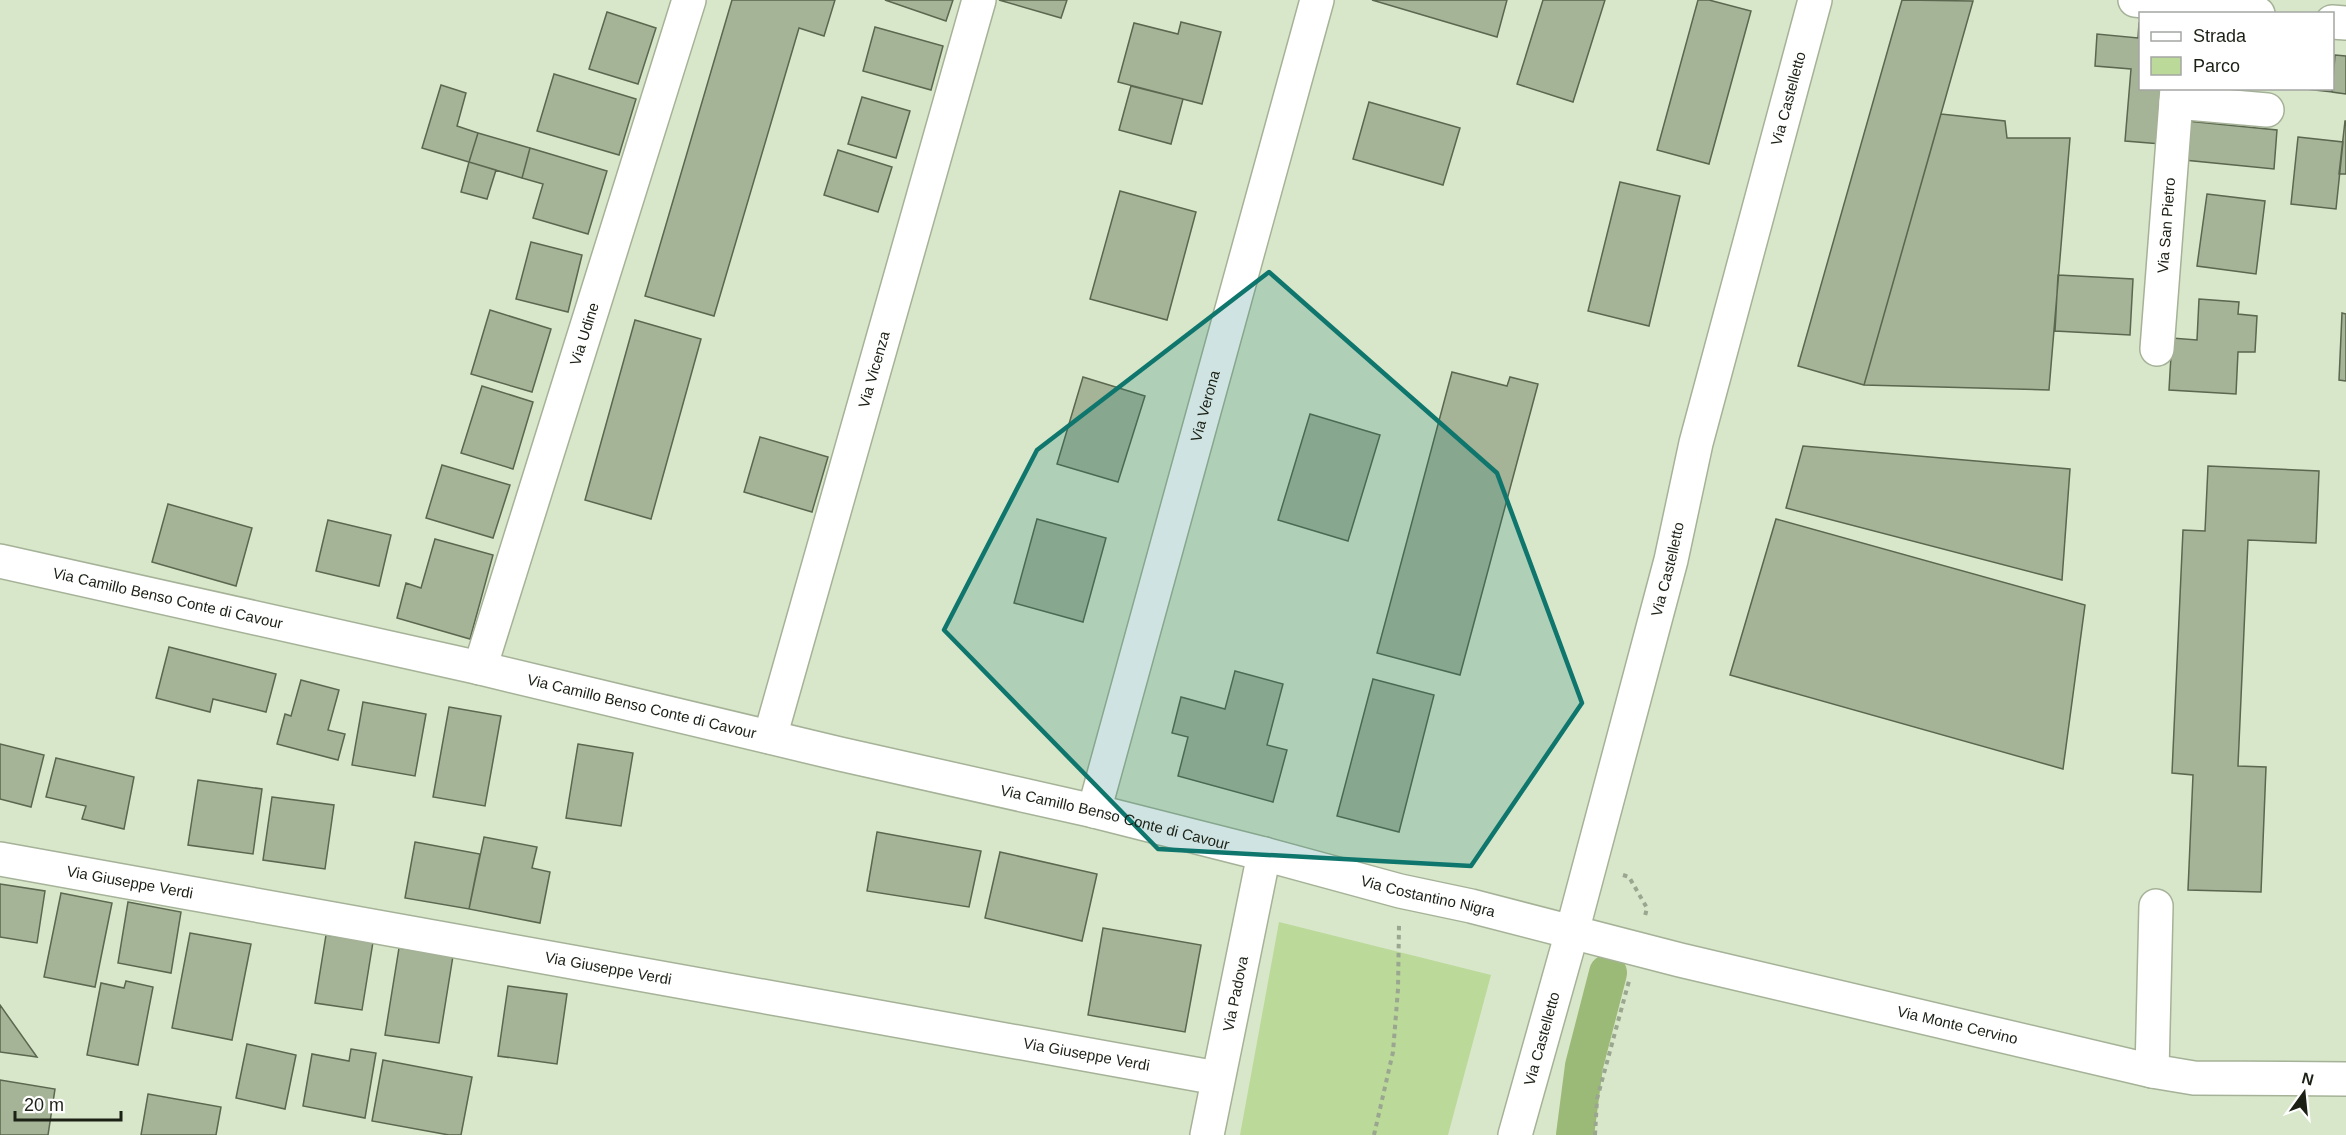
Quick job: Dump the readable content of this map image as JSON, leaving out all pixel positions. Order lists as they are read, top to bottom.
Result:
{
  "streets": {
    "street": [
      "Via Castelletto",
      "Via San Pietro",
      "Via Udine",
      "Via Vicenza",
      "Via Verona",
      "Via Camillo Benso Conte di Cavour",
      "Via Giuseppe Verdi",
      "Via Costantino Nigra",
      "Via Padova",
      "Via Monte Cervino"
    ]
  },
  "crossings": [
    ["Via Castelletto", "Via Costantino Nigra"],
    ["Via Castelletto", "Via Monte Cervino"],
    ["Via Udine", "Via Camillo Benso Conte di Cavour"],
    ["Via Vicenza", "Via Camillo Benso Conte di Cavour"],
    ["Via Verona", "Via Camillo Benso Conte di Cavour"],
    ["Via Camillo Benso Conte di Cavour", "Via Costantino Nigra"],
    ["Via Camillo Benso Conte di Cavour", "Via Padova"],
    ["Via Giuseppe Verdi", "Via Padova"],
    ["Via Costantino Nigra", "Via Padova"],
    ["Via Costantino Nigra", "Via Monte Cervino"]
  ],
  "legend": ["Strada", "Parco"],
  "scale_bar": "20 m",
  "north": "top"
}
